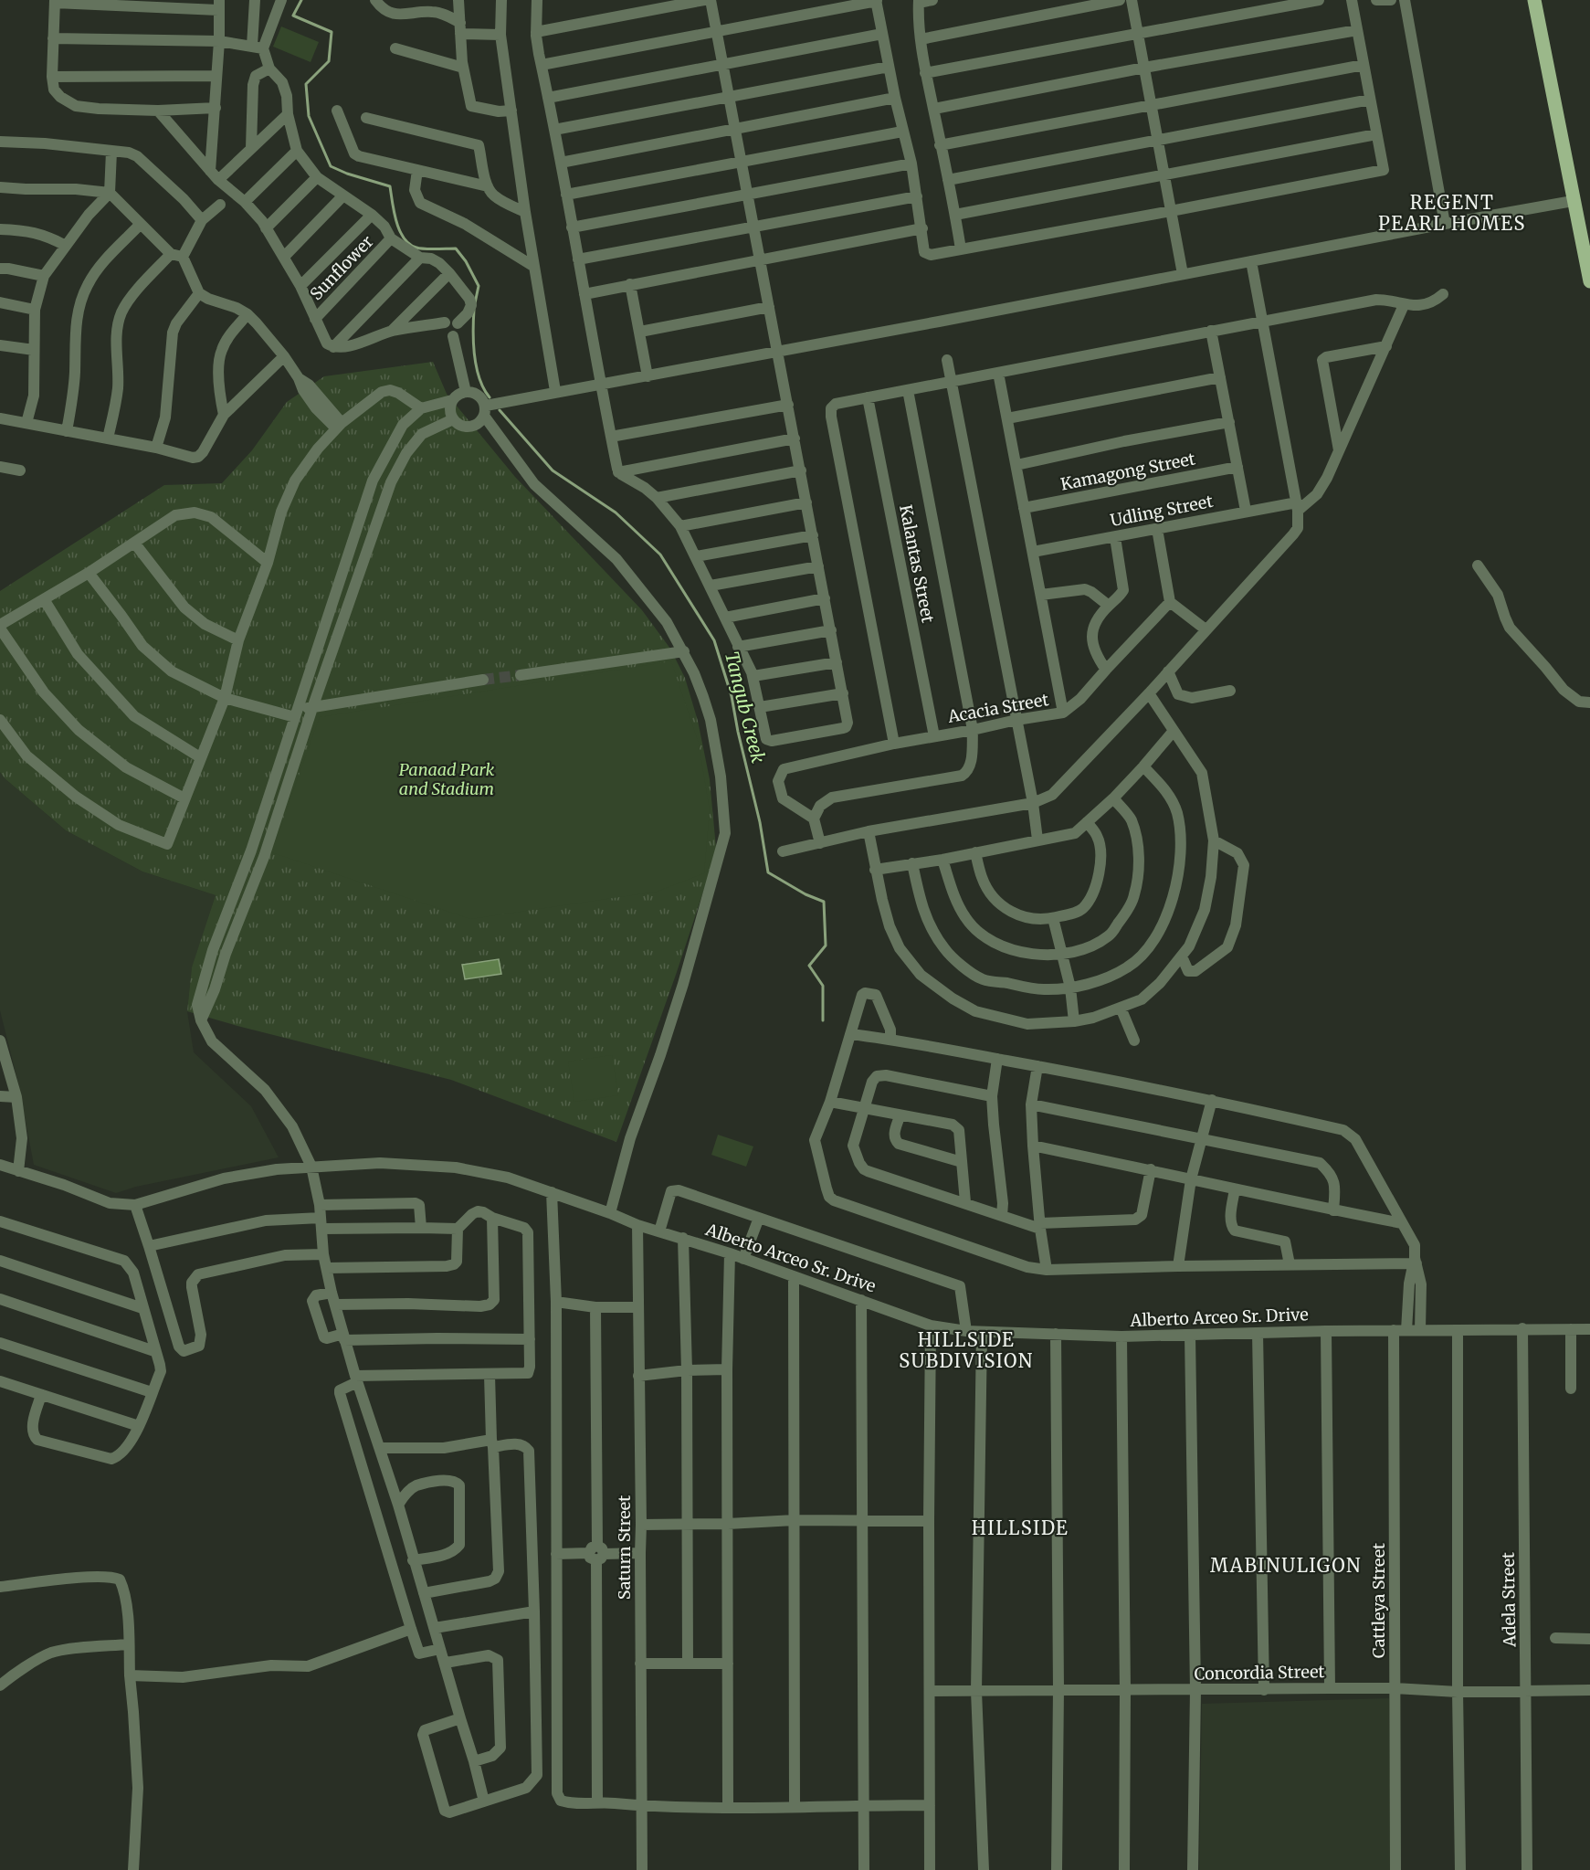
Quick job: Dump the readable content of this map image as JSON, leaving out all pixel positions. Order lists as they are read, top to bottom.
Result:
{
  "streets": {
    "street": [
      "Sunflower",
      "Kamagong Street",
      "Udling Street",
      "Kalantas Street",
      "Acacia Street",
      "Alberto Arceo Sr. Drive",
      "Saturn Street",
      "Adela Street",
      "Cattleya Street",
      "Concordia Street"
    ]
  },
  "crossings": [
    ["Kalantas Street", "Acacia Street"],
    ["Alberto Arceo Sr. Drive", "Saturn Street"],
    ["Alberto Arceo Sr. Drive", "Adela Street"],
    ["Alberto Arceo Sr. Drive", "Cattleya Street"],
    ["Adela Street", "Concordia Street"],
    ["Cattleya Street", "Concordia Street"]
  ],
  "districts": [
    "REGENT PEARL HOMES",
    "HILLSIDE SUBDIVISION",
    "HILLSIDE",
    "MABINULIGON"
  ],
  "water": ["Tangub Creek"],
  "parks": ["Panaad Park and Stadium"]
}
